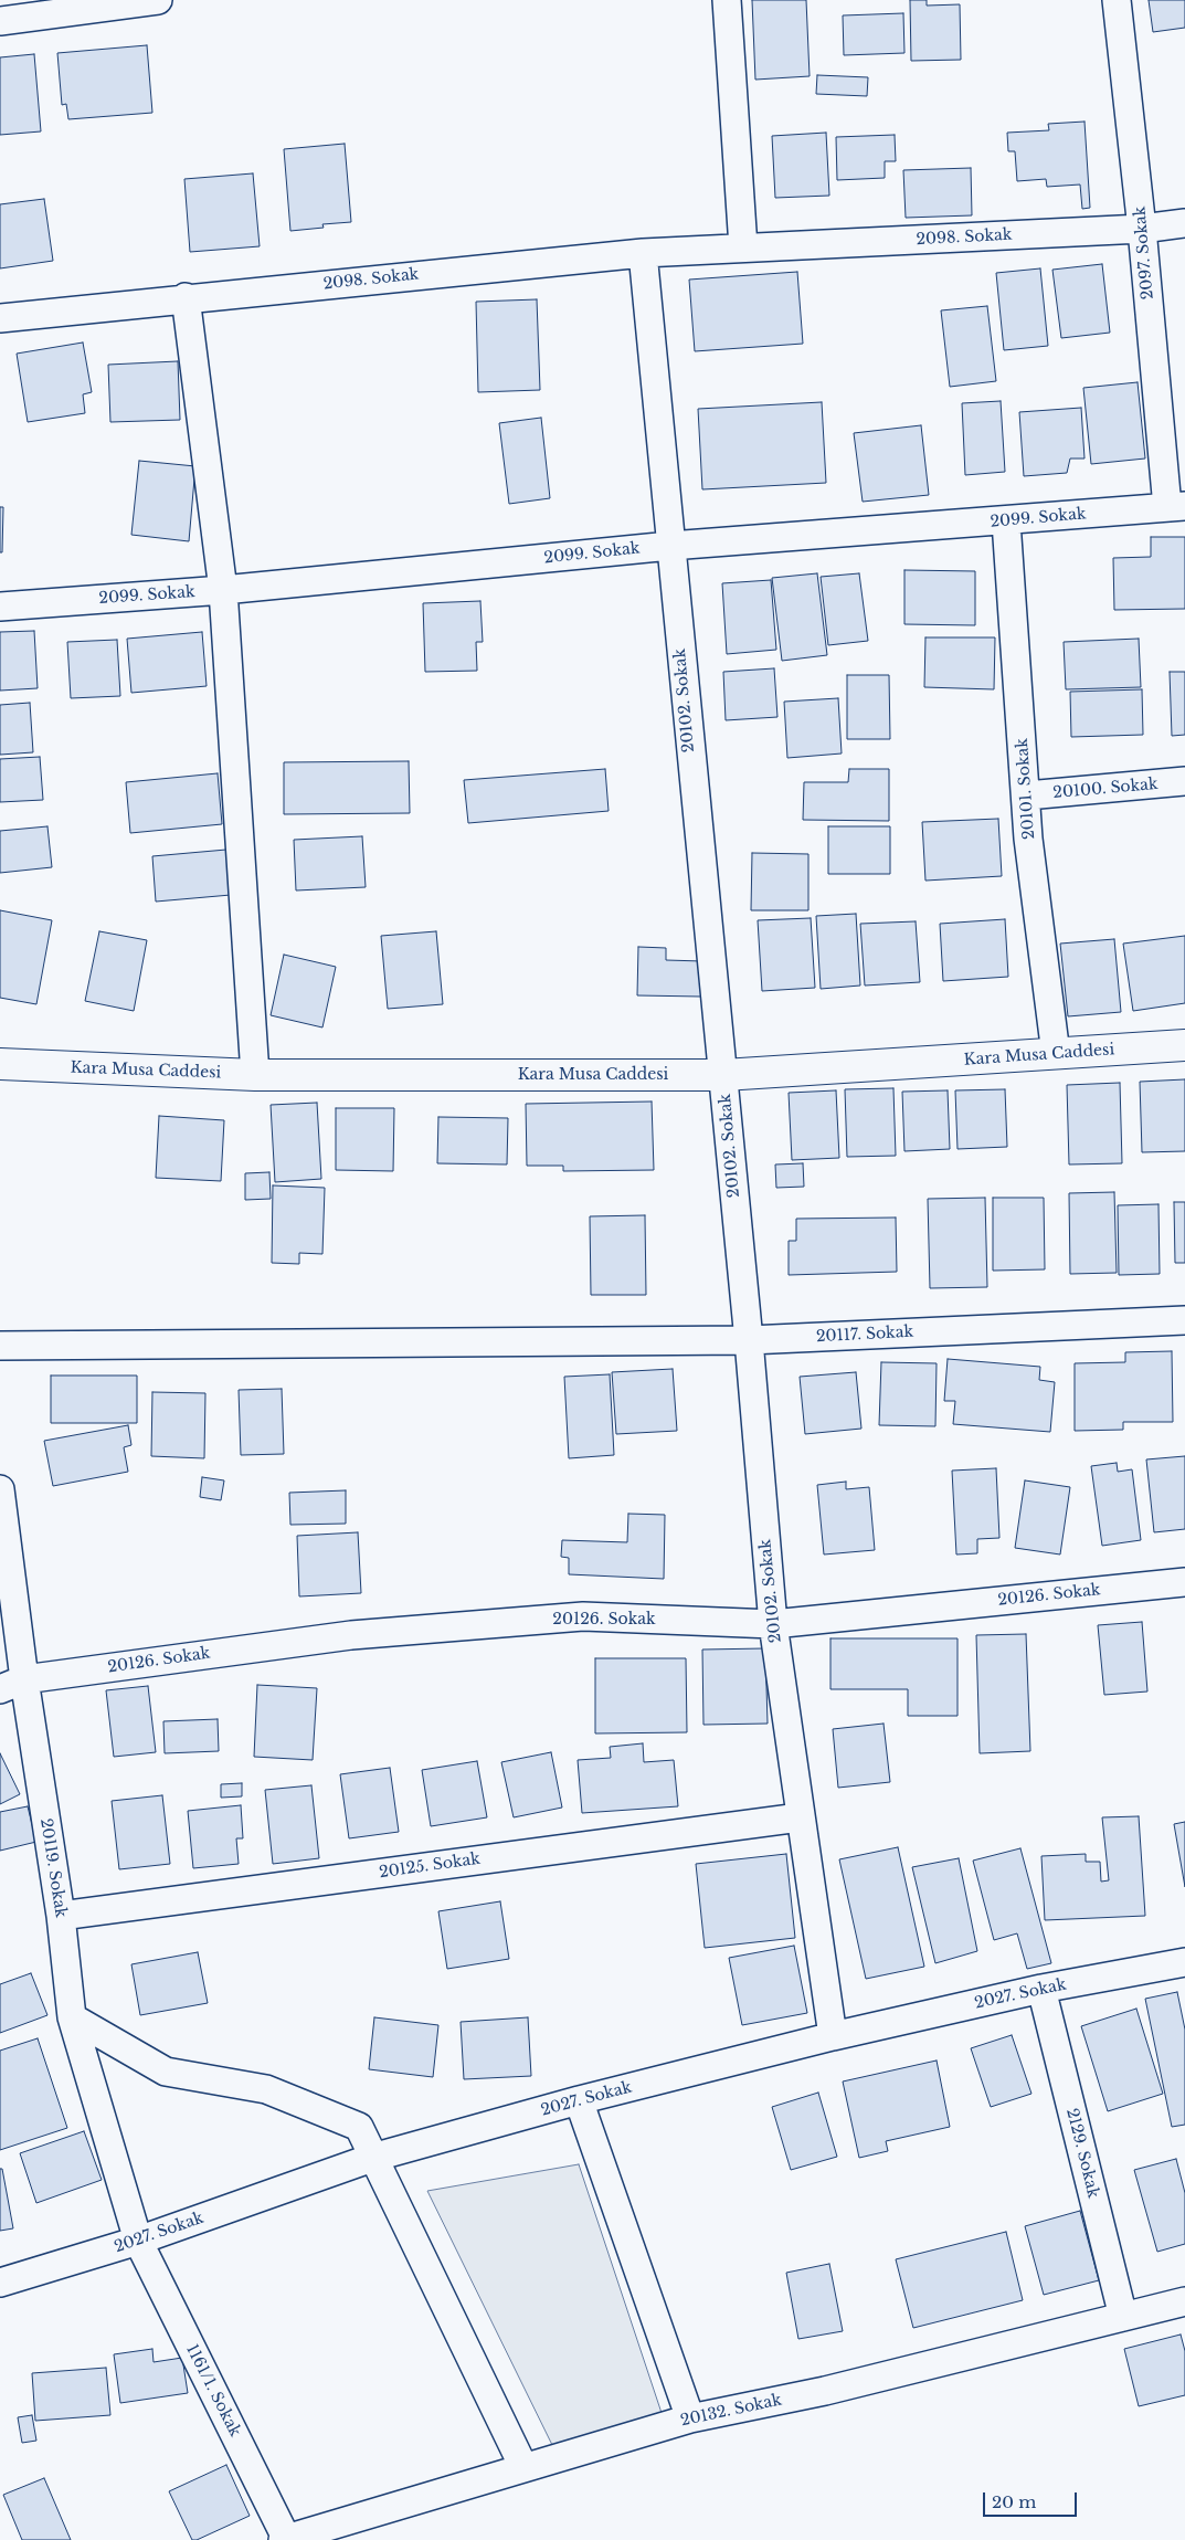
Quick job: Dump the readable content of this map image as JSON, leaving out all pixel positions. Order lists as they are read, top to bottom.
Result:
{
  "streets": {
    "street": [
      "2098. Sokak",
      "2097. Sokak",
      "2099. Sokak",
      "20102. Sokak",
      "20101. Sokak",
      "20100. Sokak",
      "Kara Musa Caddesi",
      "20117. Sokak",
      "20126. Sokak",
      "20125. Sokak",
      "20119. Sokak",
      "2027. Sokak",
      "2129. Sokak",
      "1161/1. Sokak",
      "20132. Sokak"
    ]
  },
  "crossings": [
    ["2098. Sokak", "2097. Sokak"],
    ["2098. Sokak", "20102. Sokak"],
    ["2097. Sokak", "2099. Sokak"],
    ["2099. Sokak", "20102. Sokak"],
    ["2099. Sokak", "20101. Sokak"],
    ["20102. Sokak", "Kara Musa Caddesi"],
    ["20102. Sokak", "20117. Sokak"],
    ["20102. Sokak", "20126. Sokak"],
    ["20102. Sokak", "20125. Sokak"],
    ["20102. Sokak", "2027. Sokak"],
    ["20101. Sokak", "20100. Sokak"],
    ["20101. Sokak", "Kara Musa Caddesi"],
    ["20126. Sokak", "20119. Sokak"],
    ["20125. Sokak", "20119. Sokak"],
    ["20119. Sokak", "2027. Sokak"],
    ["20119. Sokak", "1161/1. Sokak"],
    ["2027. Sokak", "2129. Sokak"],
    ["2027. Sokak", "1161/1. Sokak"],
    ["2129. Sokak", "20132. Sokak"],
    ["1161/1. Sokak", "20132. Sokak"]
  ],
  "scale_bar": "20 m"
}
